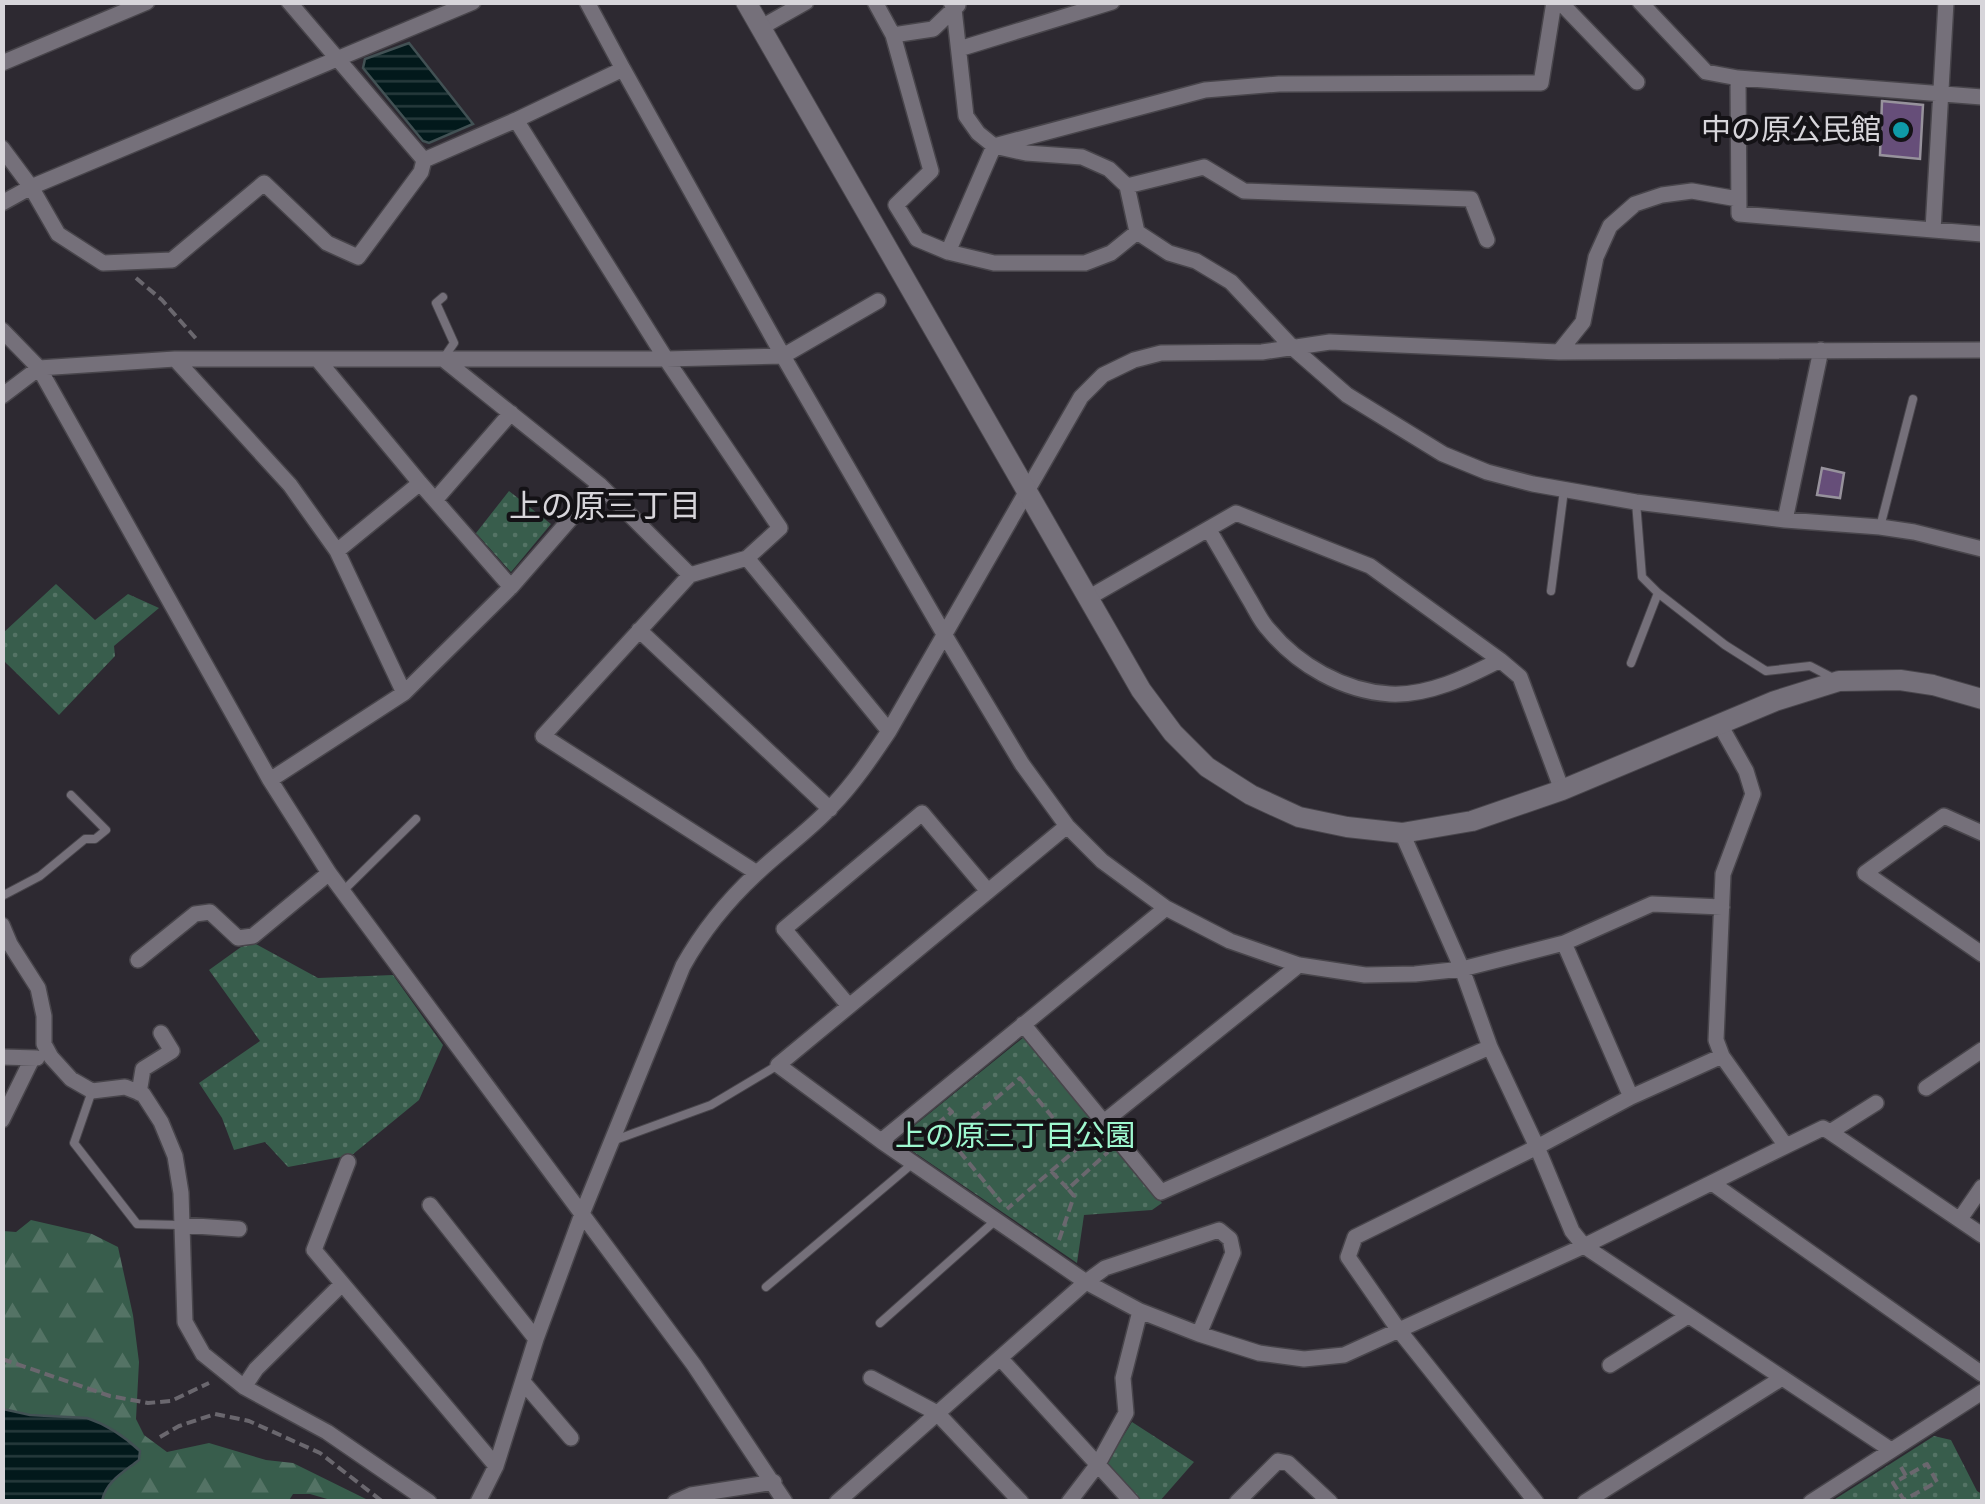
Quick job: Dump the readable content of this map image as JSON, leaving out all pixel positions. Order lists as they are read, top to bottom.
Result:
{
  "districts": ["上の原三丁目"],
  "parks": ["上の原三丁目公園"],
  "places": ["中の原公民館"]
}
